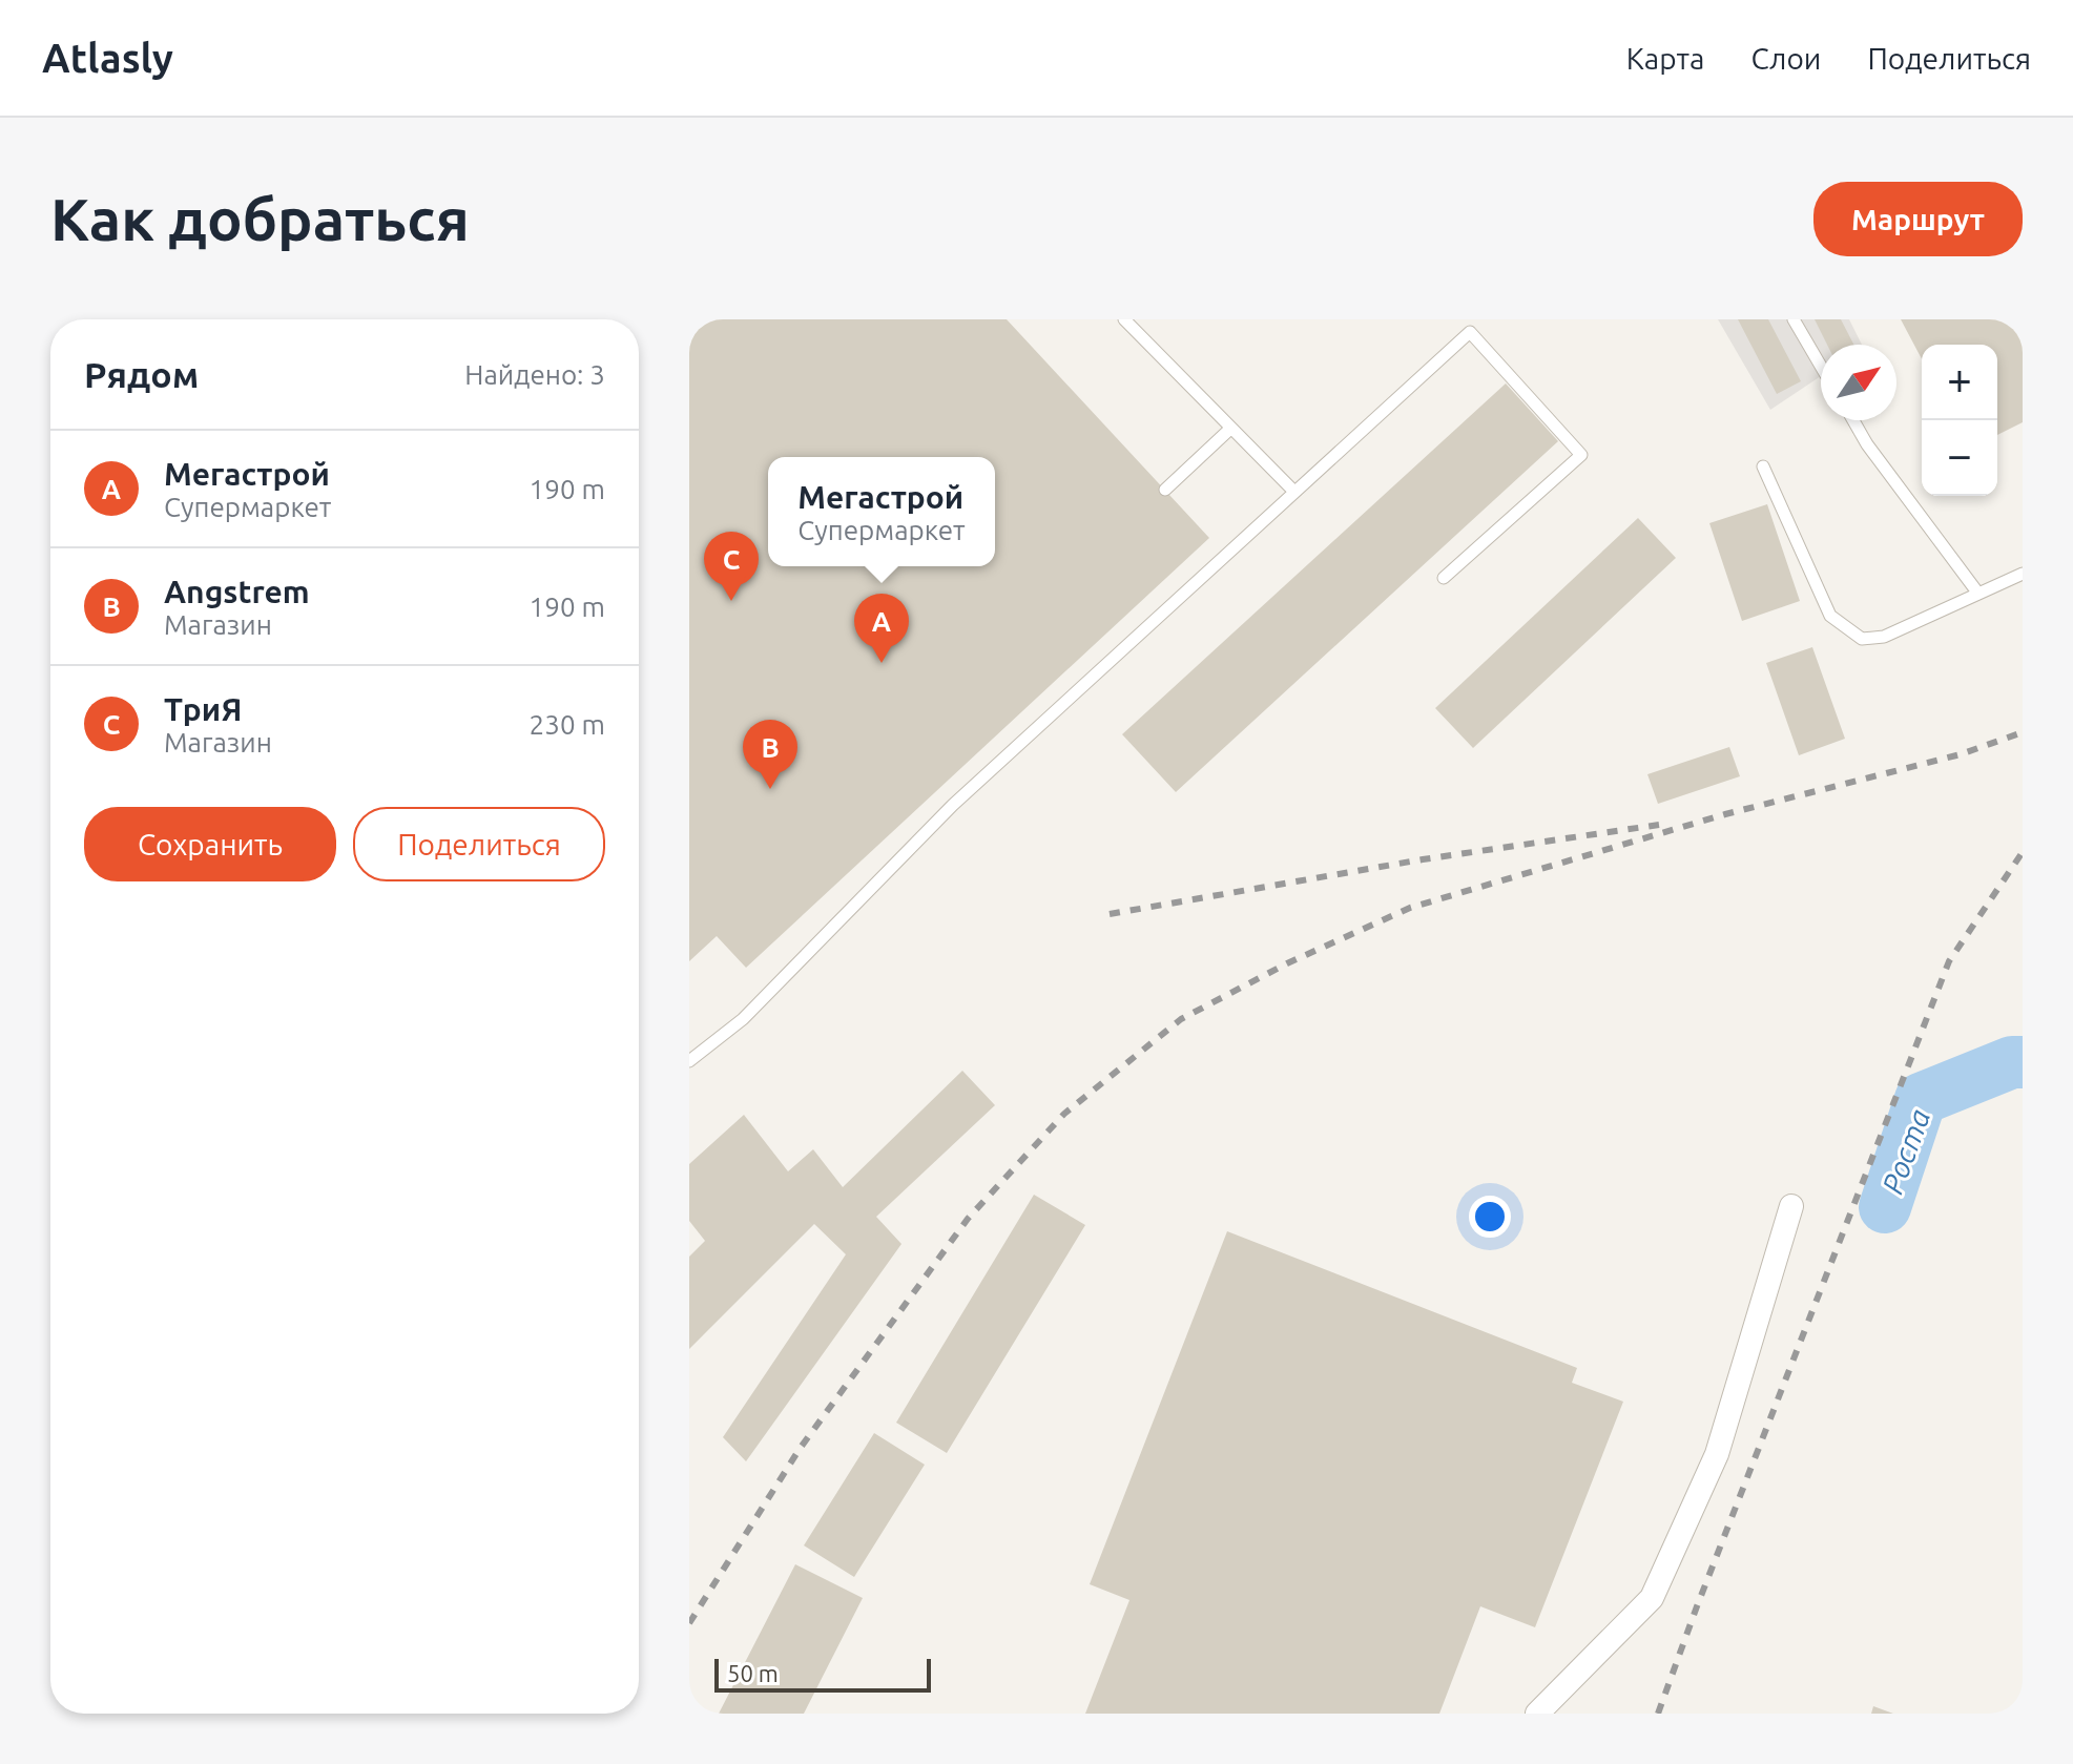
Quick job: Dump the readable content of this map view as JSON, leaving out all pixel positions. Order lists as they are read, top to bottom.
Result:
{
  "water": ["Роста"],
  "scale_bar": "50 m",
  "north": "top right",
  "page": {
    "header": "Atlasly",
    "nav": ["Карта", "Слои", "Поделиться"],
    "buttons": [
      "Маршрут",
      ["Сохранить", "Поделиться"]
    ],
    "title": "Как добраться",
    "heading": ["Рядом", "Найдено: 3"],
    "map_buttons": ["+", "−"],
    "list": [
      {
        "mark": "A",
        "name": "Мегастрой",
        "note": "Супермаркет",
        "value": "190 m"
      },
      {
        "mark": "B",
        "name": "Angstrem",
        "note": "Магазин",
        "value": "190 m"
      },
      {
        "mark": "C",
        "name": "ТриЯ",
        "note": "Магазин",
        "value": "230 m"
      }
    ],
    "popup": ["Мегастрой", "Супермаркет"],
    "pins": ["C", "A", "B"],
    "scale": "50 m"
  }
}
